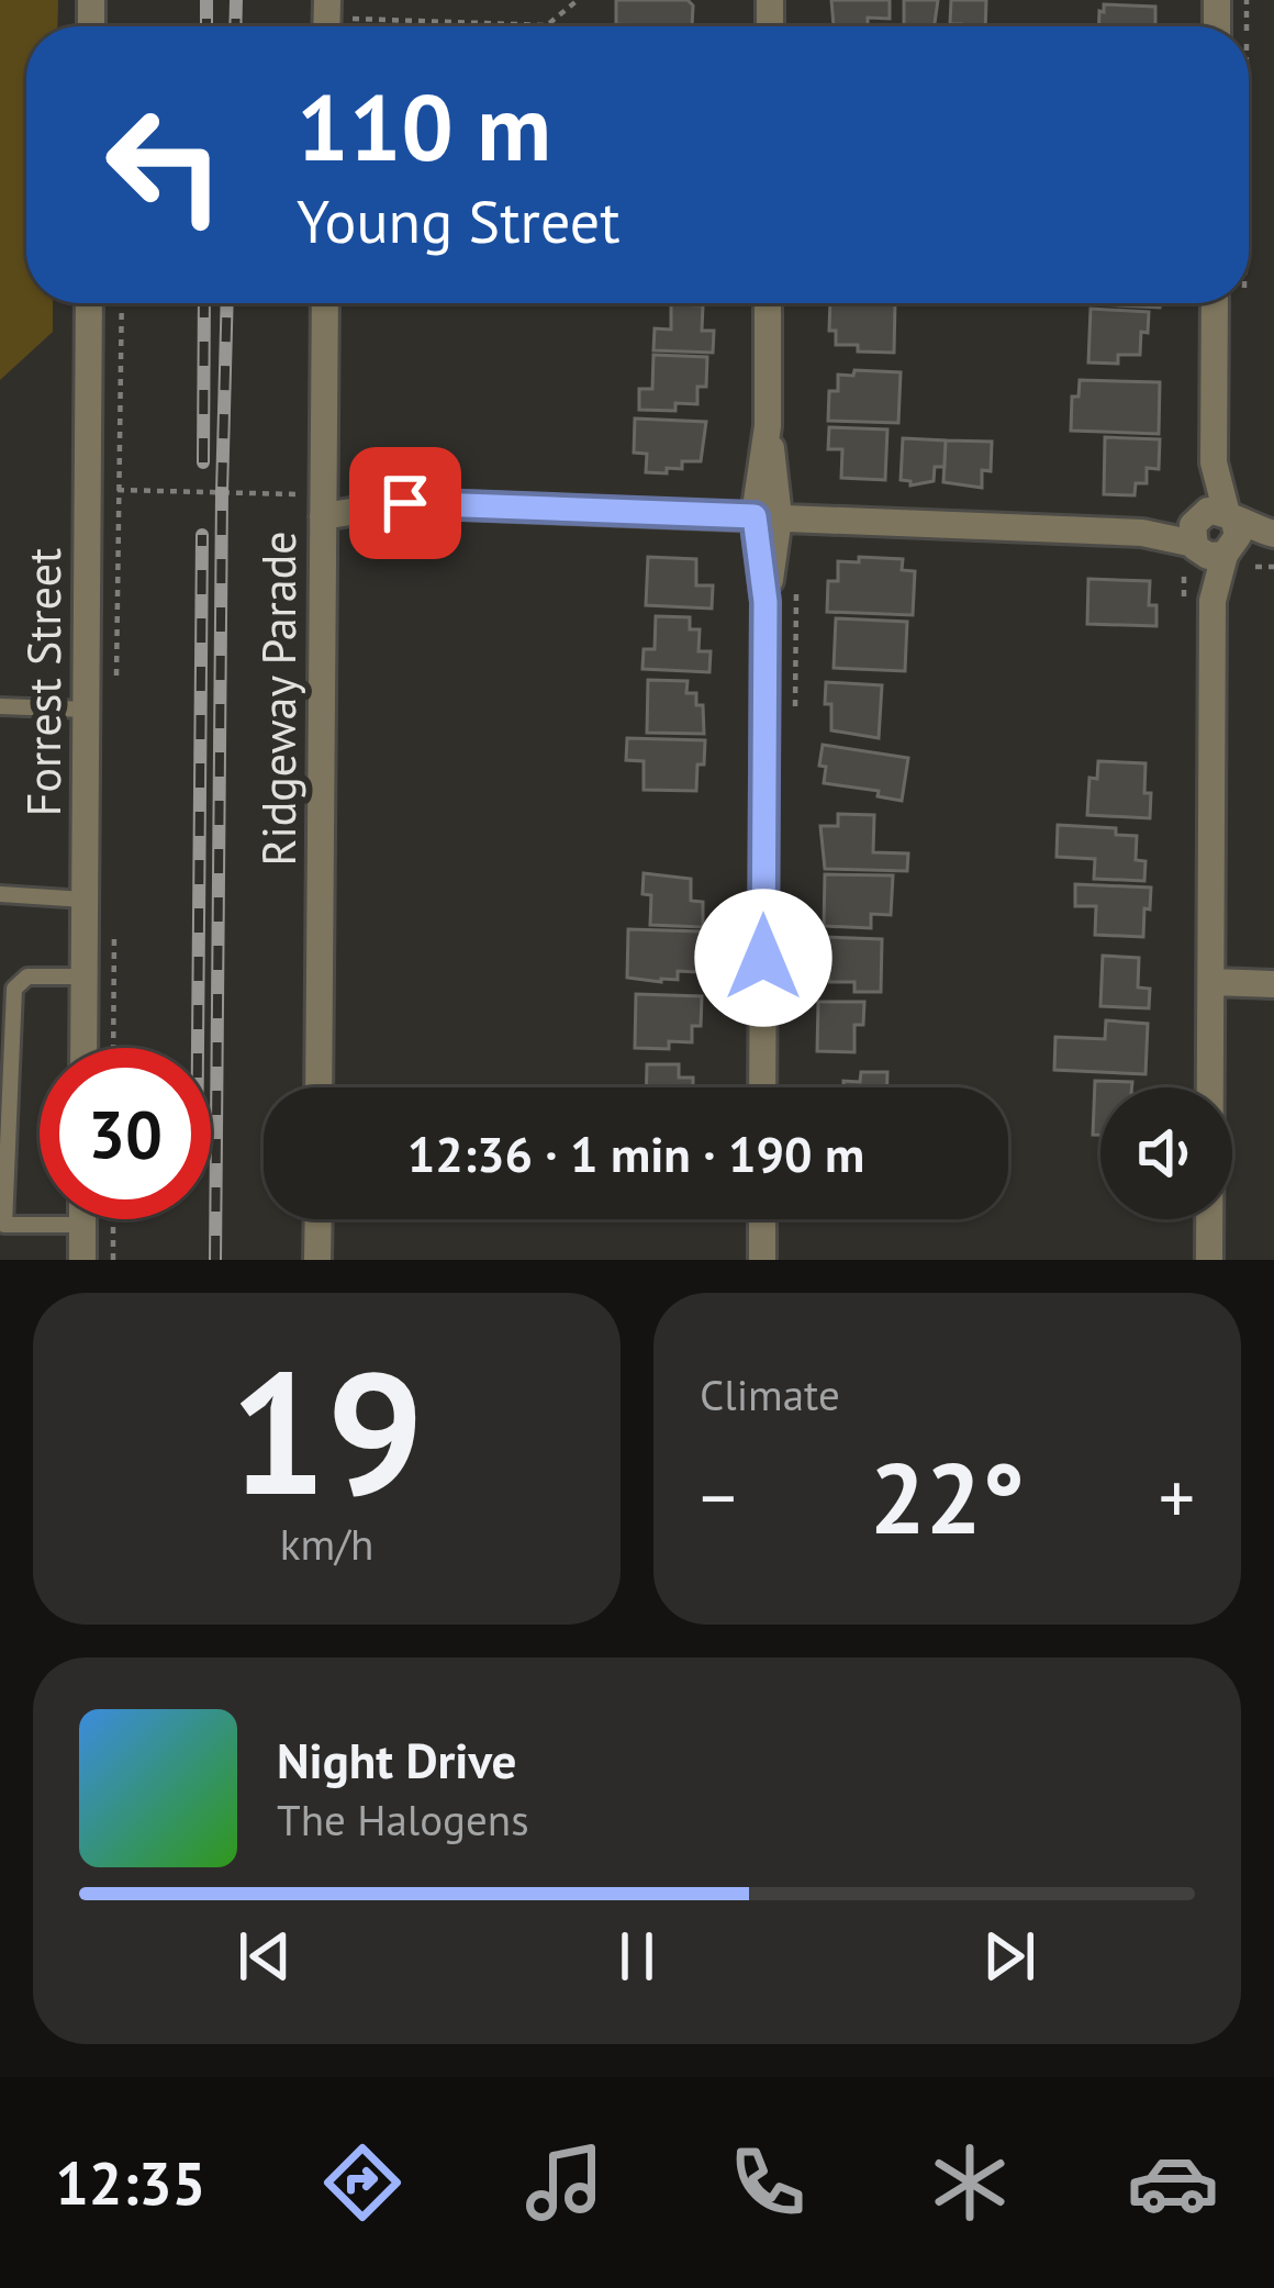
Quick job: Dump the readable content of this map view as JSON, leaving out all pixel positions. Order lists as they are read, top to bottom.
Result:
{
  "streets": {
    "street": ["Forrest Street", "Ridgeway Parade"]
  },
  "page": {
    "turn": ["110 m", "Young Street"],
    "limit": "30",
    "trip": "12:36 · 1 min · 190 m",
    "tile": [
      ["19", "km/h"],
      "Climate"
    ],
    "heat": ["−", "22°", "+"],
    "song": ["Night Drive", "The Halogens"],
    "tabs": "12:35"
  }
}
